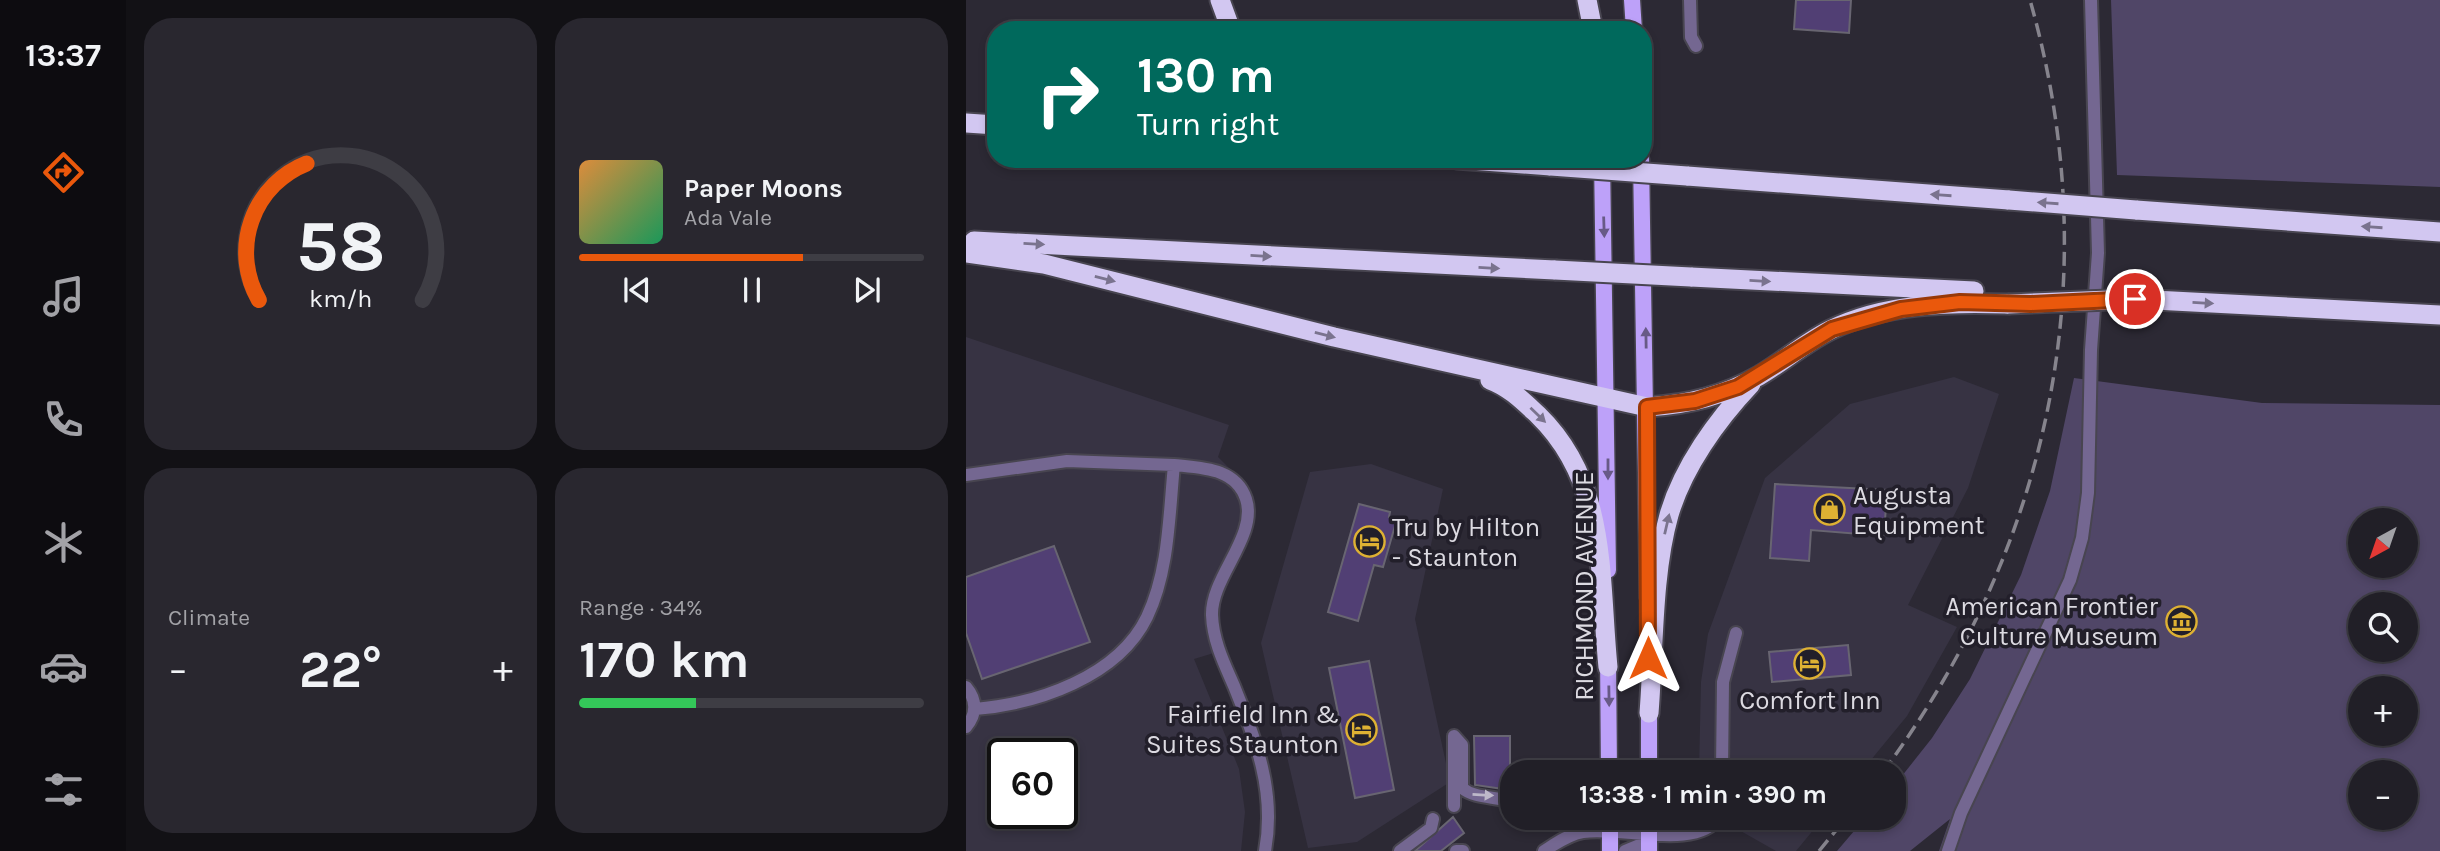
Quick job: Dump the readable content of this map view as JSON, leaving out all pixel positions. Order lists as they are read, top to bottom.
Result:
{
  "streets": {
    "main road": ["RICHMOND AVENUE"]
  },
  "places": {
    "shop": ["Augusta Equipment"],
    "hotel": ["Tru by Hilton - Staunton", "Comfort Inn", "Fairfield Inn & Suites Staunton"],
    "museum": ["American Frontier Culture Museum"]
  },
  "north": "bottom left",
  "page": {
    "tabs": "13:37",
    "turn": ["130 m", "Turn right"],
    "song": ["Paper Moons", "Ada Vale"],
    "tile": [
      "Climate",
      ["Range · 34%", "170 km"]
    ],
    "map_buttons": ["+", "−"],
    "heat": ["−", "22°", "+"],
    "limit": "60",
    "trip": "13:38 · 1 min · 390 m",
    "gauge": ["58", "km/h"]
  }
}
